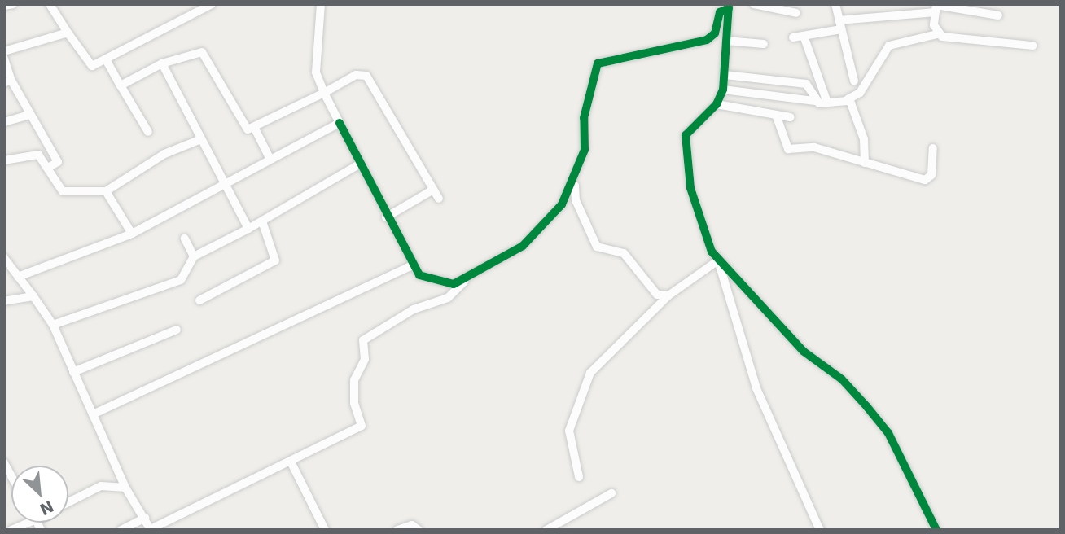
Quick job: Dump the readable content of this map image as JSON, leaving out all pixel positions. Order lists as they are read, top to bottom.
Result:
{
  "north": "bottom right"
}
